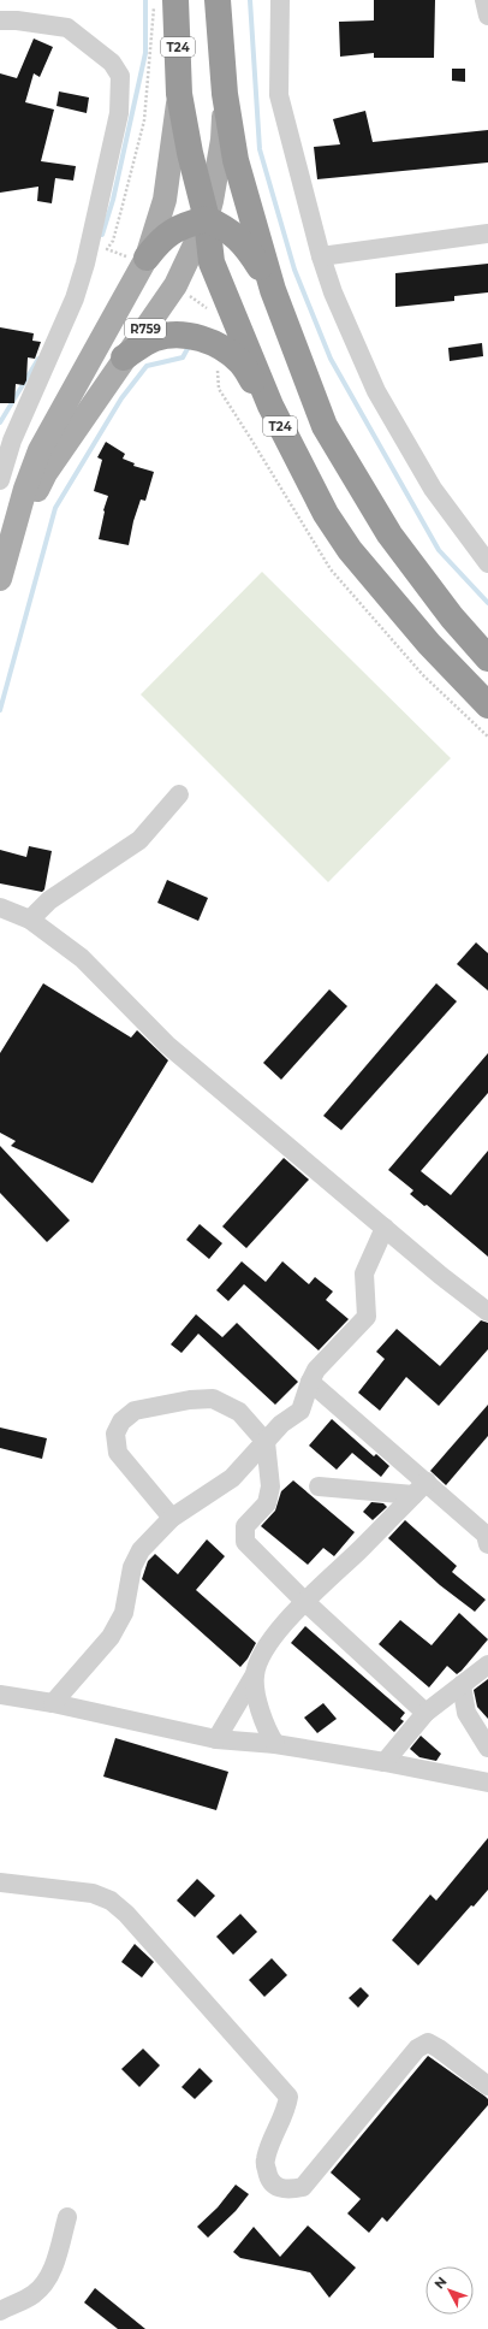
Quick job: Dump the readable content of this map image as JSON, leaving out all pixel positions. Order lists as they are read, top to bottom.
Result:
{
  "streets": {
    "highway": ["T24"],
    "main road": ["R759"]
  },
  "crossings": [
    ["T24", "R759"]
  ],
  "north": "top left"
}
